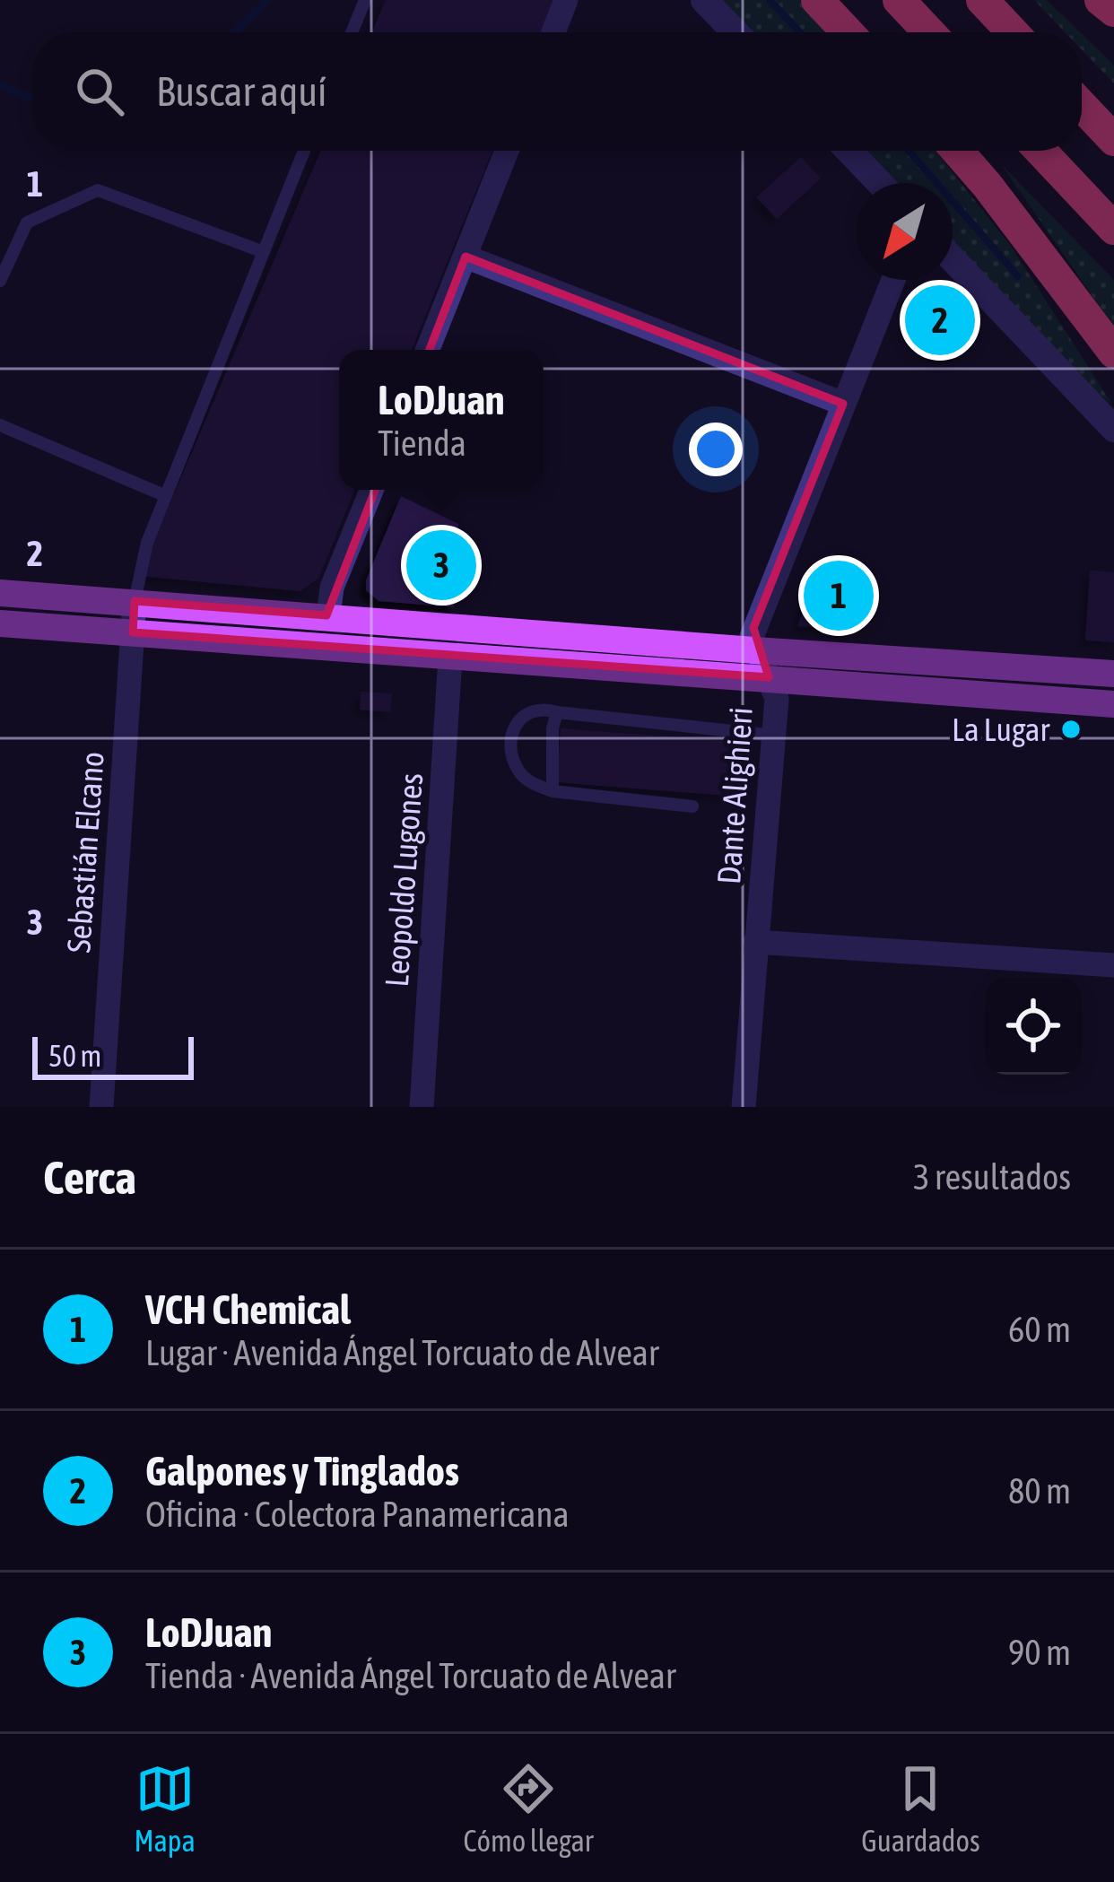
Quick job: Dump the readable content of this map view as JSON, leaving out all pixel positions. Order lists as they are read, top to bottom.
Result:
{
  "streets": {
    "street": ["Dante Alighieri", "Sebastián Elcano", "Leopoldo Lugones"]
  },
  "places": ["La Lugar"],
  "scale_bar": "50 m",
  "north": "bottom left",
  "page": {
    "search": "Buscar aquí",
    "pins": ["2", "3", "1"],
    "popup": ["LoDJuan", "Tienda"],
    "scale": "50 m",
    "heading": ["Cerca", "3 resultados"],
    "list": [
      {
        "mark": "1",
        "name": "VCH Chemical",
        "note": "Lugar · Avenida Ángel Torcuato de Alvear",
        "value": "60 m"
      },
      {
        "mark": "2",
        "name": "Galpones y Tinglados",
        "note": "Oficina · Colectora Panamericana",
        "value": "80 m"
      },
      {
        "mark": "3",
        "name": "LoDJuan",
        "note": "Tienda · Avenida Ángel Torcuato de Alvear",
        "value": "90 m"
      }
    ],
    "nav": ["Mapa", "Cómo llegar", "Guardados"]
  },
  "grid": {
    "rows": ["1", "2", "3"]
  }
}
